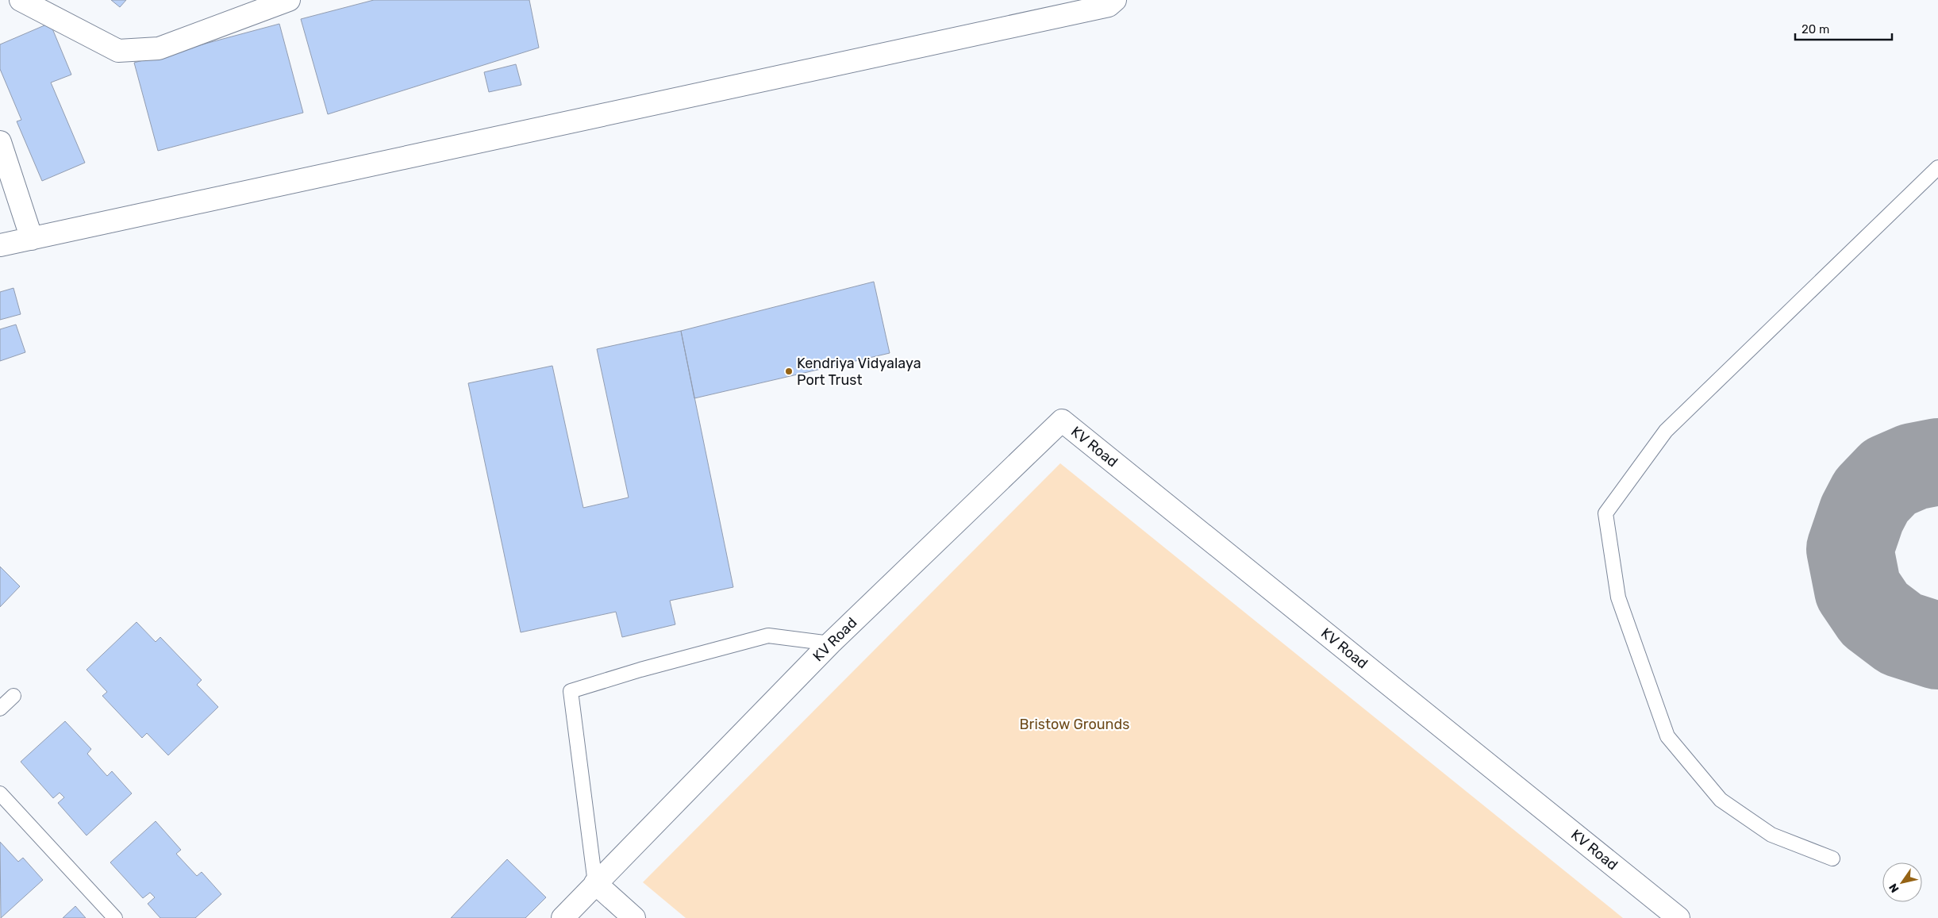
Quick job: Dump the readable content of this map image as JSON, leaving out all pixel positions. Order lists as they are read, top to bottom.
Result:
{
  "streets": {
    "street": ["KV Road"]
  },
  "parks": ["Bristow Grounds"],
  "places": ["Kendriya Vidyalaya Port Trust"],
  "scale_bar": "20 m",
  "north": "bottom left"
}
